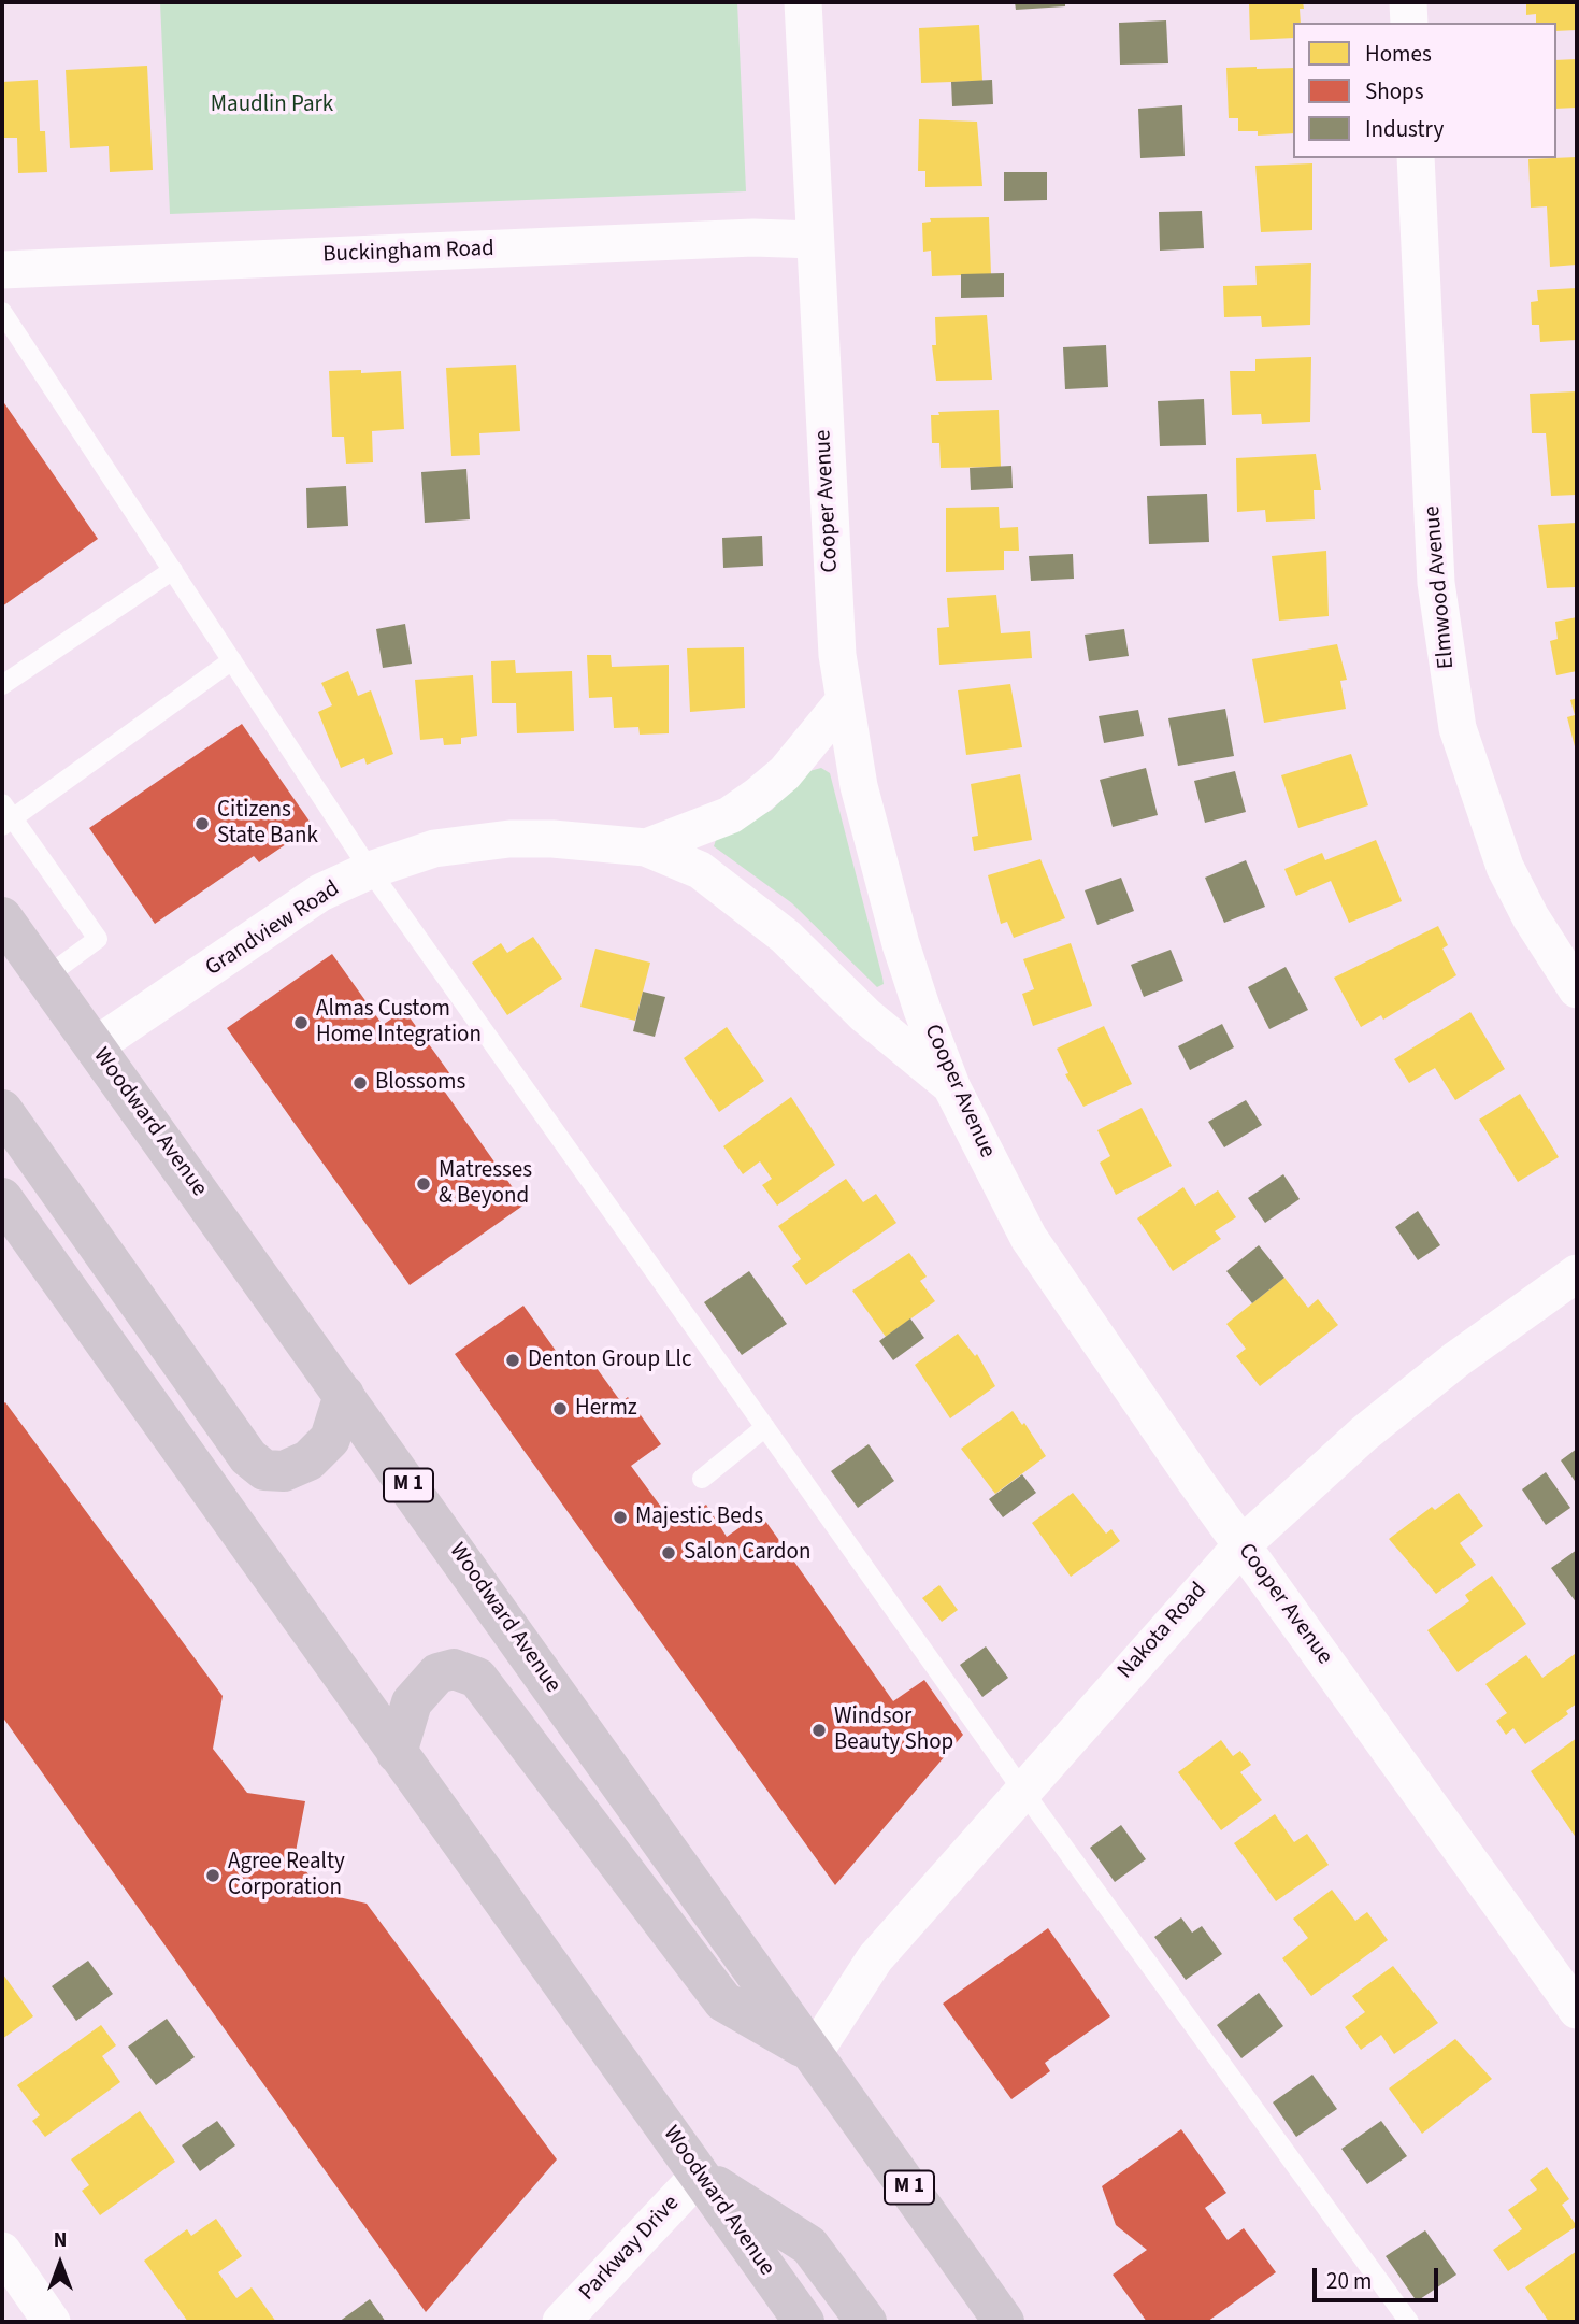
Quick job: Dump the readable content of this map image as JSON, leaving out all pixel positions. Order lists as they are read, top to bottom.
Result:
{
  "streets": {
    "main road": ["Woodward Avenue", "M 1"],
    "street": [
      "Buckingham Road",
      "Cooper Avenue",
      "Elmwood Avenue",
      "Grandview Road",
      "Nakota Road",
      "Parkway Drive"
    ]
  },
  "crossings": [
    ["Buckingham Road", "Cooper Avenue"],
    ["Cooper Avenue", "Grandview Road"],
    ["Cooper Avenue", "Nakota Road"],
    ["Grandview Road", "Woodward Avenue"],
    ["Woodward Avenue", "Nakota Road"],
    ["Woodward Avenue", "Parkway Drive"]
  ],
  "parks": ["Maudlin Park"],
  "places": [
    "Citizens State Bank",
    "Almas Custom Home Integration",
    "Blossoms",
    "Matresses & Beyond",
    "Denton Group Llc",
    "Hermz",
    "Majestic Beds",
    "Salon Cardon",
    "Windsor Beauty Shop",
    "Agree Realty Corporation"
  ],
  "legend": ["Homes", "Shops", "Industry"],
  "scale_bar": "20 m",
  "north": "top"
}
